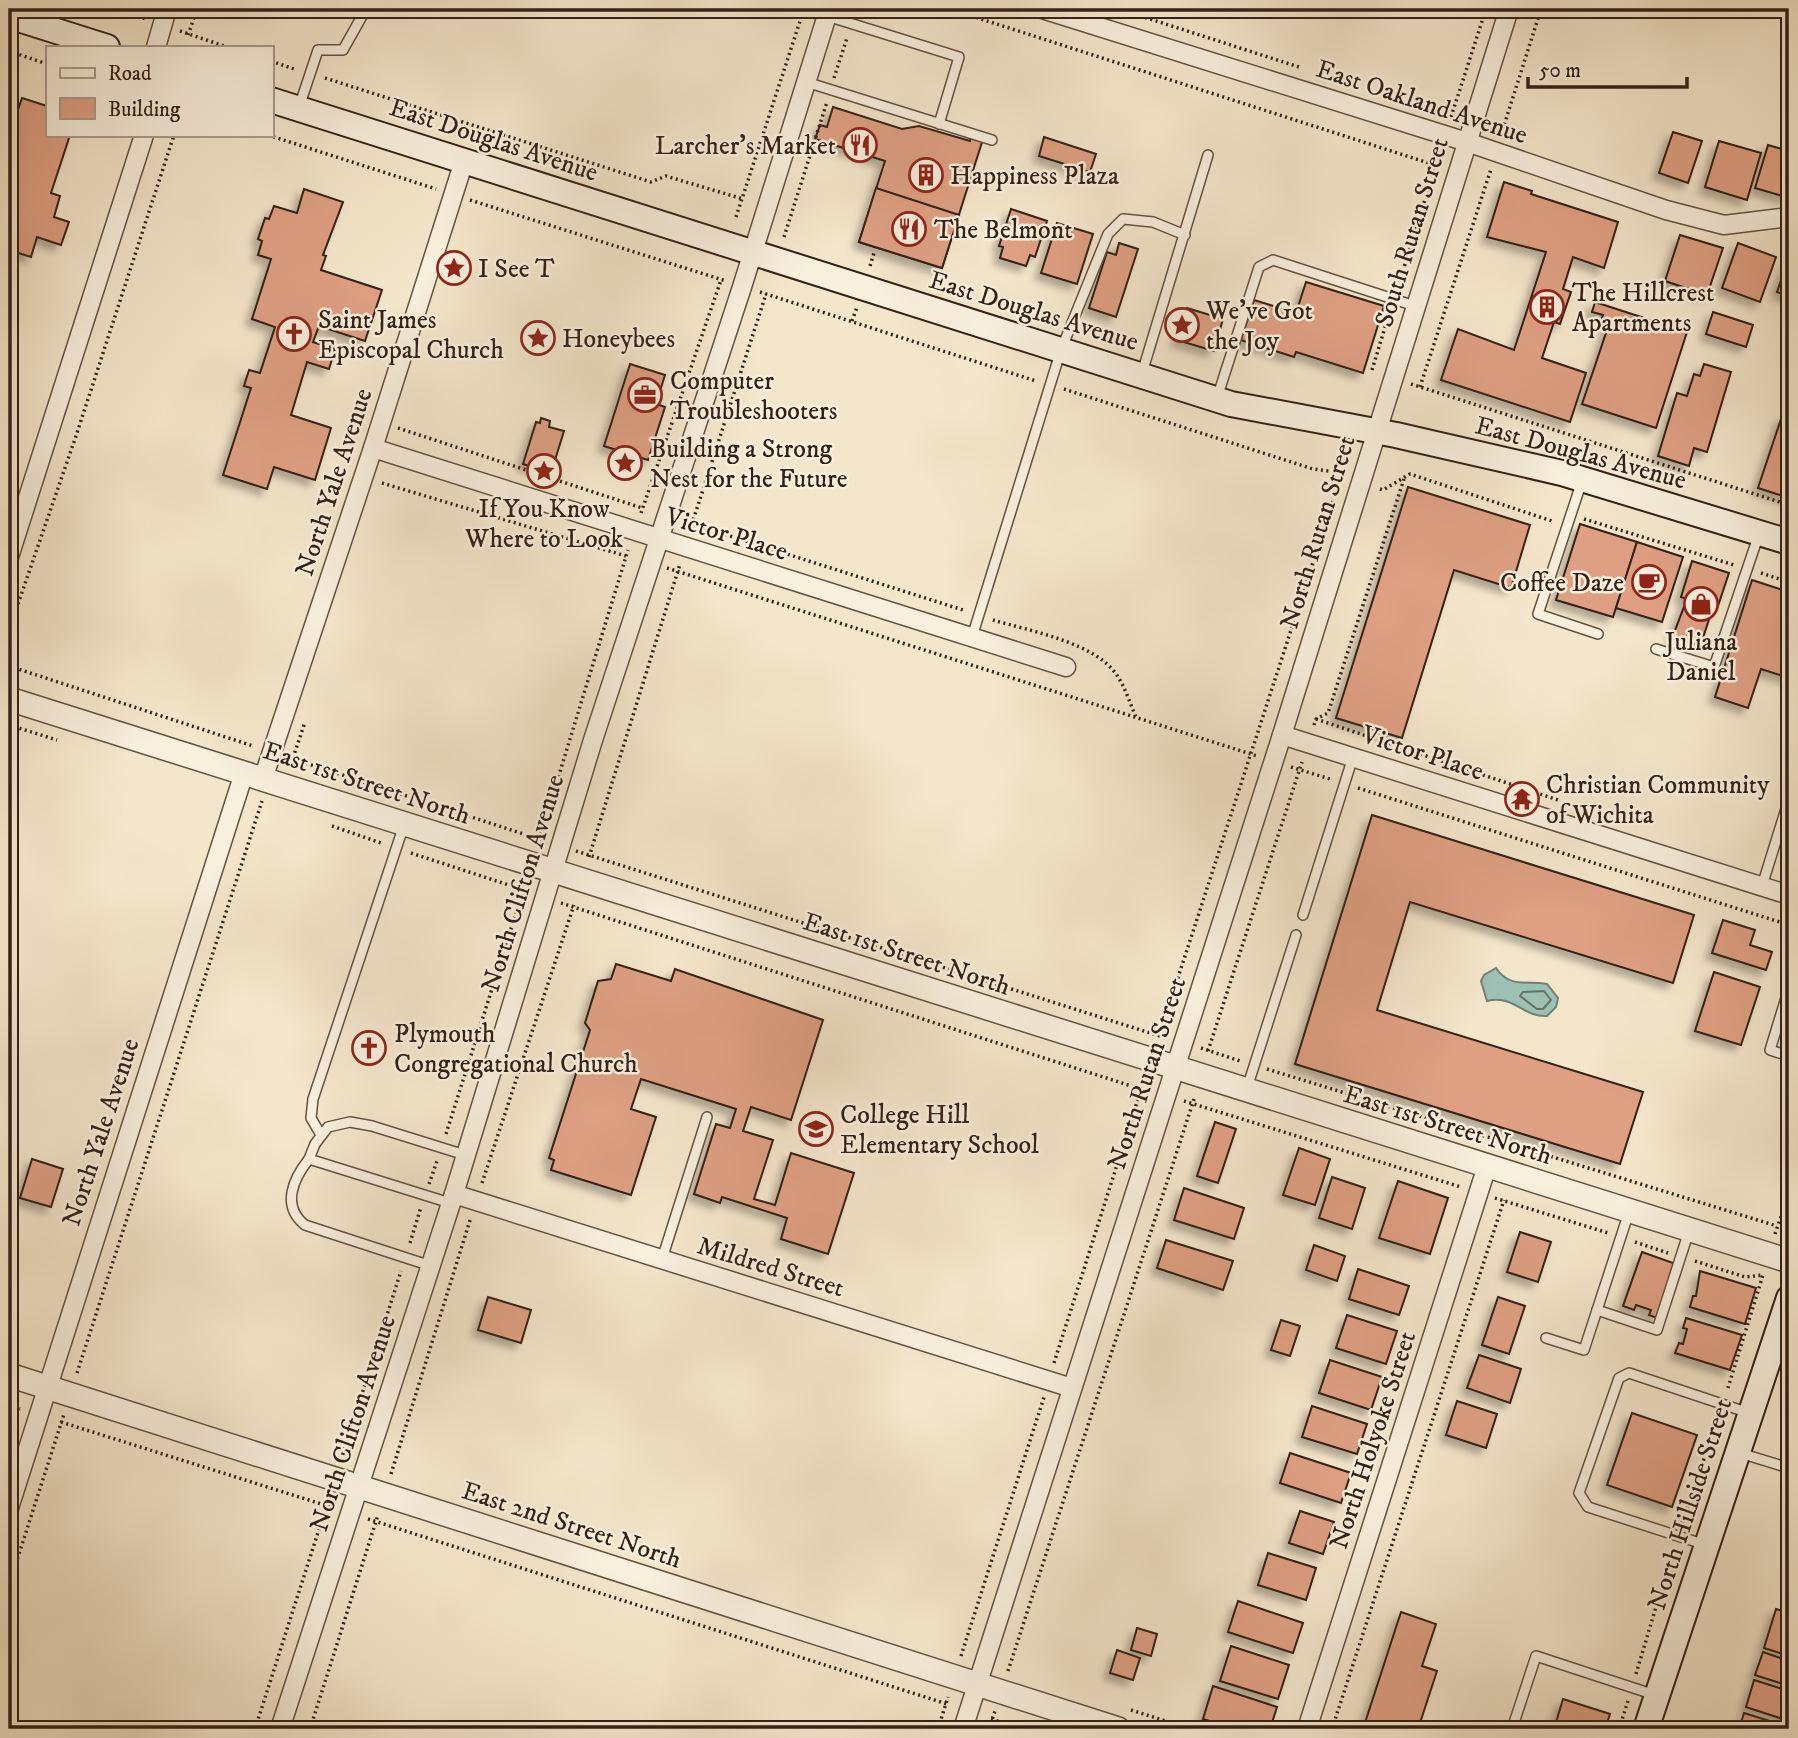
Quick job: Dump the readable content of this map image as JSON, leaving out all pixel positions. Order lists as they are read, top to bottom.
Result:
{
  "streets": {
    "main road": ["East Douglas Avenue", "North Hillside Street"],
    "street": [
      "East Oakland Avenue",
      "South Rutan Street",
      "North Yale Avenue",
      "North Rutan Street",
      "Victor Place",
      "East 1st Street North",
      "North Clifton Avenue",
      "Mildred Street",
      "North Holyoke Street",
      "East 2nd Street North"
    ]
  },
  "crossings": [
    ["East Oakland Avenue", "South Rutan Street"],
    ["East Douglas Avenue", "South Rutan Street"],
    ["East Douglas Avenue", "North Yale Avenue"],
    ["East Douglas Avenue", "North Rutan Street"],
    ["East Douglas Avenue", "North Clifton Avenue"],
    ["South Rutan Street", "North Rutan Street"],
    ["North Yale Avenue", "Victor Place"],
    ["North Yale Avenue", "East 1st Street North"],
    ["North Yale Avenue", "East 2nd Street North"],
    ["North Rutan Street", "Victor Place"],
    ["North Rutan Street", "East 1st Street North"],
    ["North Rutan Street", "Mildred Street"],
    ["North Rutan Street", "East 2nd Street North"],
    ["Victor Place", "North Clifton Avenue"],
    ["East 1st Street North", "North Clifton Avenue"],
    ["East 1st Street North", "North Holyoke Street"],
    ["North Clifton Avenue", "Mildred Street"],
    ["North Clifton Avenue", "East 2nd Street North"]
  ],
  "places": {
    "restaurant": ["Larcher's Market", "The Belmont"],
    "building": ["Happiness Plaza", "The Hillcrest Apartments"],
    "place": [
      "I See T",
      "We've Got the Joy",
      "Honeybees",
      "Building a Strong Nest for the Future",
      "If You Know Where to Look"
    ],
    "church": ["Saint James Episcopal Church", "Plymouth Congregational Church"],
    "office": ["Computer Troubleshooters"],
    "cafe": ["Coffee Daze"],
    "shop": ["Juliana Daniel"],
    "temple": ["Christian Community of Wichita"],
    "school or university": ["College Hill Elementary School"]
  },
  "legend": ["Road", "Building"],
  "scale_bar": "50 m"
}
